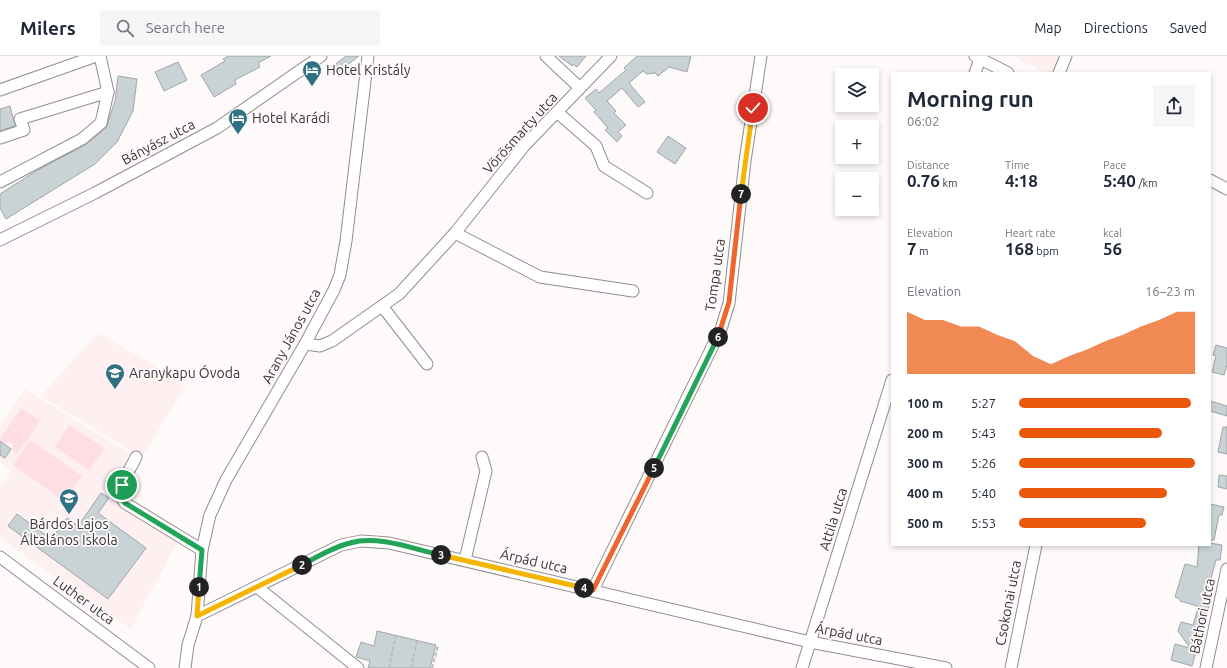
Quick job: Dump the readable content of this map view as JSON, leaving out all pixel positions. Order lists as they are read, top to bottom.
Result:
{
  "streets": {
    "street": [
      "Vörösmarty utca",
      "Bányász utca",
      "Tompa utca",
      "Arany János utca",
      "Attila utca",
      "Árpád utca",
      "Luther utca",
      "Csokonai utca",
      "Báthori utca"
    ]
  },
  "crossings": [
    ["Vörösmarty utca", "Arany János utca"],
    ["Tompa utca", "Árpád utca"],
    ["Arany János utca", "Árpád utca"],
    ["Attila utca", "Árpád utca"]
  ],
  "places": {
    "hotel": ["Hotel Kristály", "Hotel Karádi"],
    "school or university": ["Aranykapu Óvoda", "Bárdos Lajos Általános Iskola"]
  },
  "page": {
    "header": "Milers",
    "search": "Search here",
    "nav": ["Map", "Directions", "Saved"],
    "map_buttons": ["+", "−"],
    "heading": ["Morning run", "06:02"],
    "stats": [
      ["Distance", "0.76 km"],
      ["Time", "4:18"],
      ["Pace", "5:40 /km"],
      ["Elevation", "7 m"],
      ["Heart rate", "168 bpm"],
      ["kcal", "56"]
    ],
    "pins": [
      "7",
      "6",
      "5",
      "3",
      "2",
      "1",
      "4"
    ],
    "chart": ["Elevation", "16–23 m"],
    "list": [
      {
        "name": "100 m",
        "note": "5:27"
      },
      {
        "name": "200 m",
        "note": "5:43"
      },
      {
        "name": "300 m",
        "note": "5:26"
      },
      {
        "name": "400 m",
        "note": "5:40"
      },
      {
        "name": "500 m",
        "note": "5:53"
      }
    ]
  }
}
